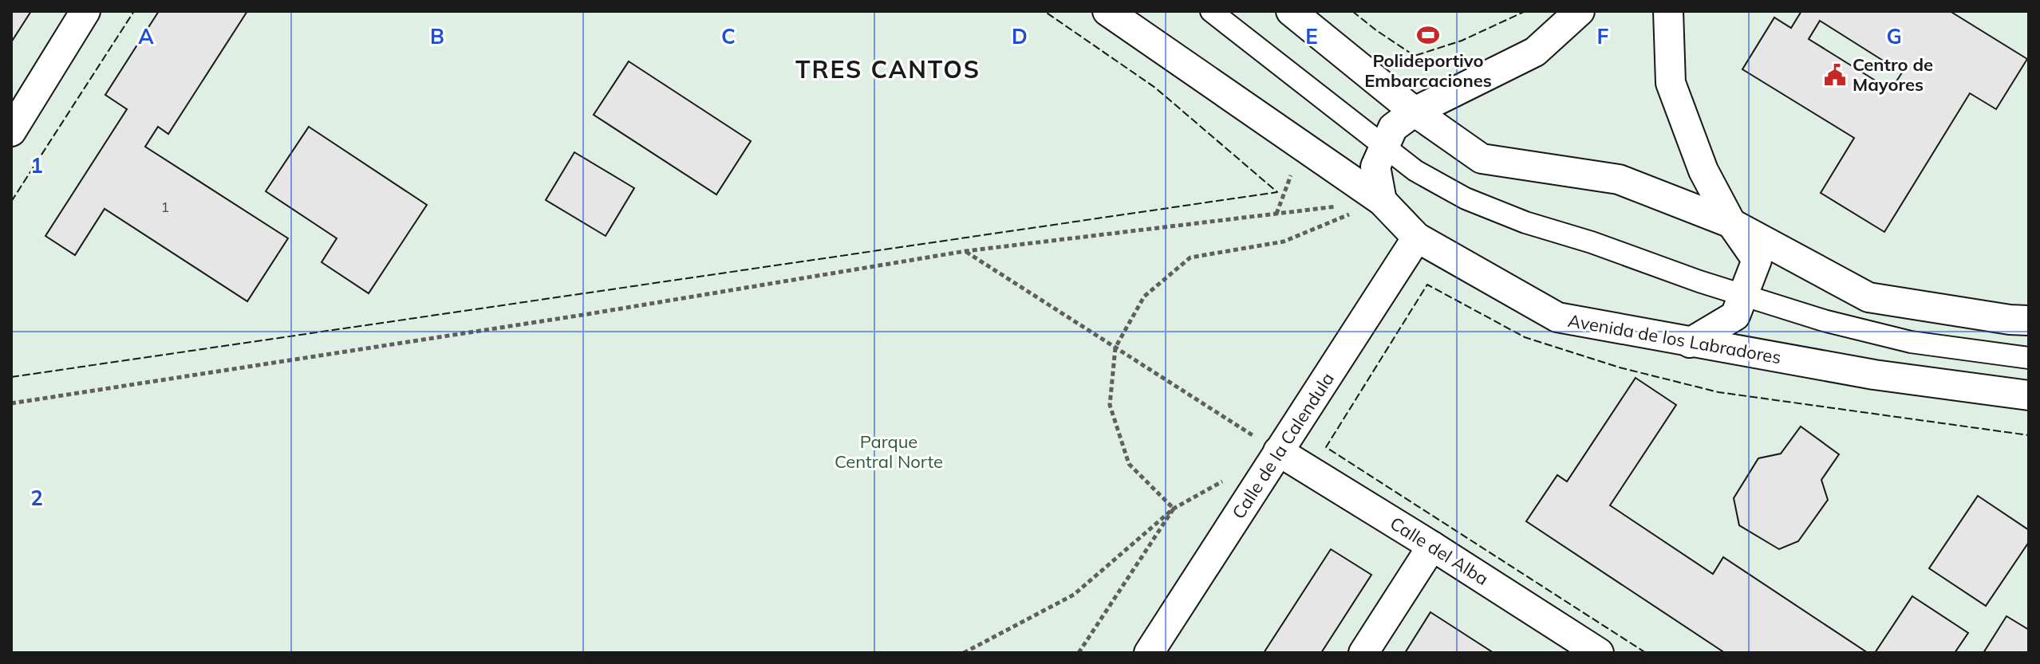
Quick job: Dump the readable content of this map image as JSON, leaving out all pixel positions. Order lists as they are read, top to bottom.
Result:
{
  "streets": {
    "street": ["Avenida de los Labradores", "Calle de la Calendula", "Calle del Alba"]
  },
  "crossings": [
    ["Avenida de los Labradores", "Calle de la Calendula"],
    ["Calle de la Calendula", "Calle del Alba"]
  ],
  "districts": ["TRES CANTOS"],
  "parks": ["Parque Central Norte"],
  "places": {
    "sports": ["Polideportivo Embarcaciones"],
    "public building": ["Centro de Mayores"]
  },
  "house_numbers": ["1"],
  "grid": {
    "columns": [
      "A",
      "B",
      "C",
      "D",
      "E",
      "F",
      "G"
    ],
    "rows": ["1", "2"]
  }
}
